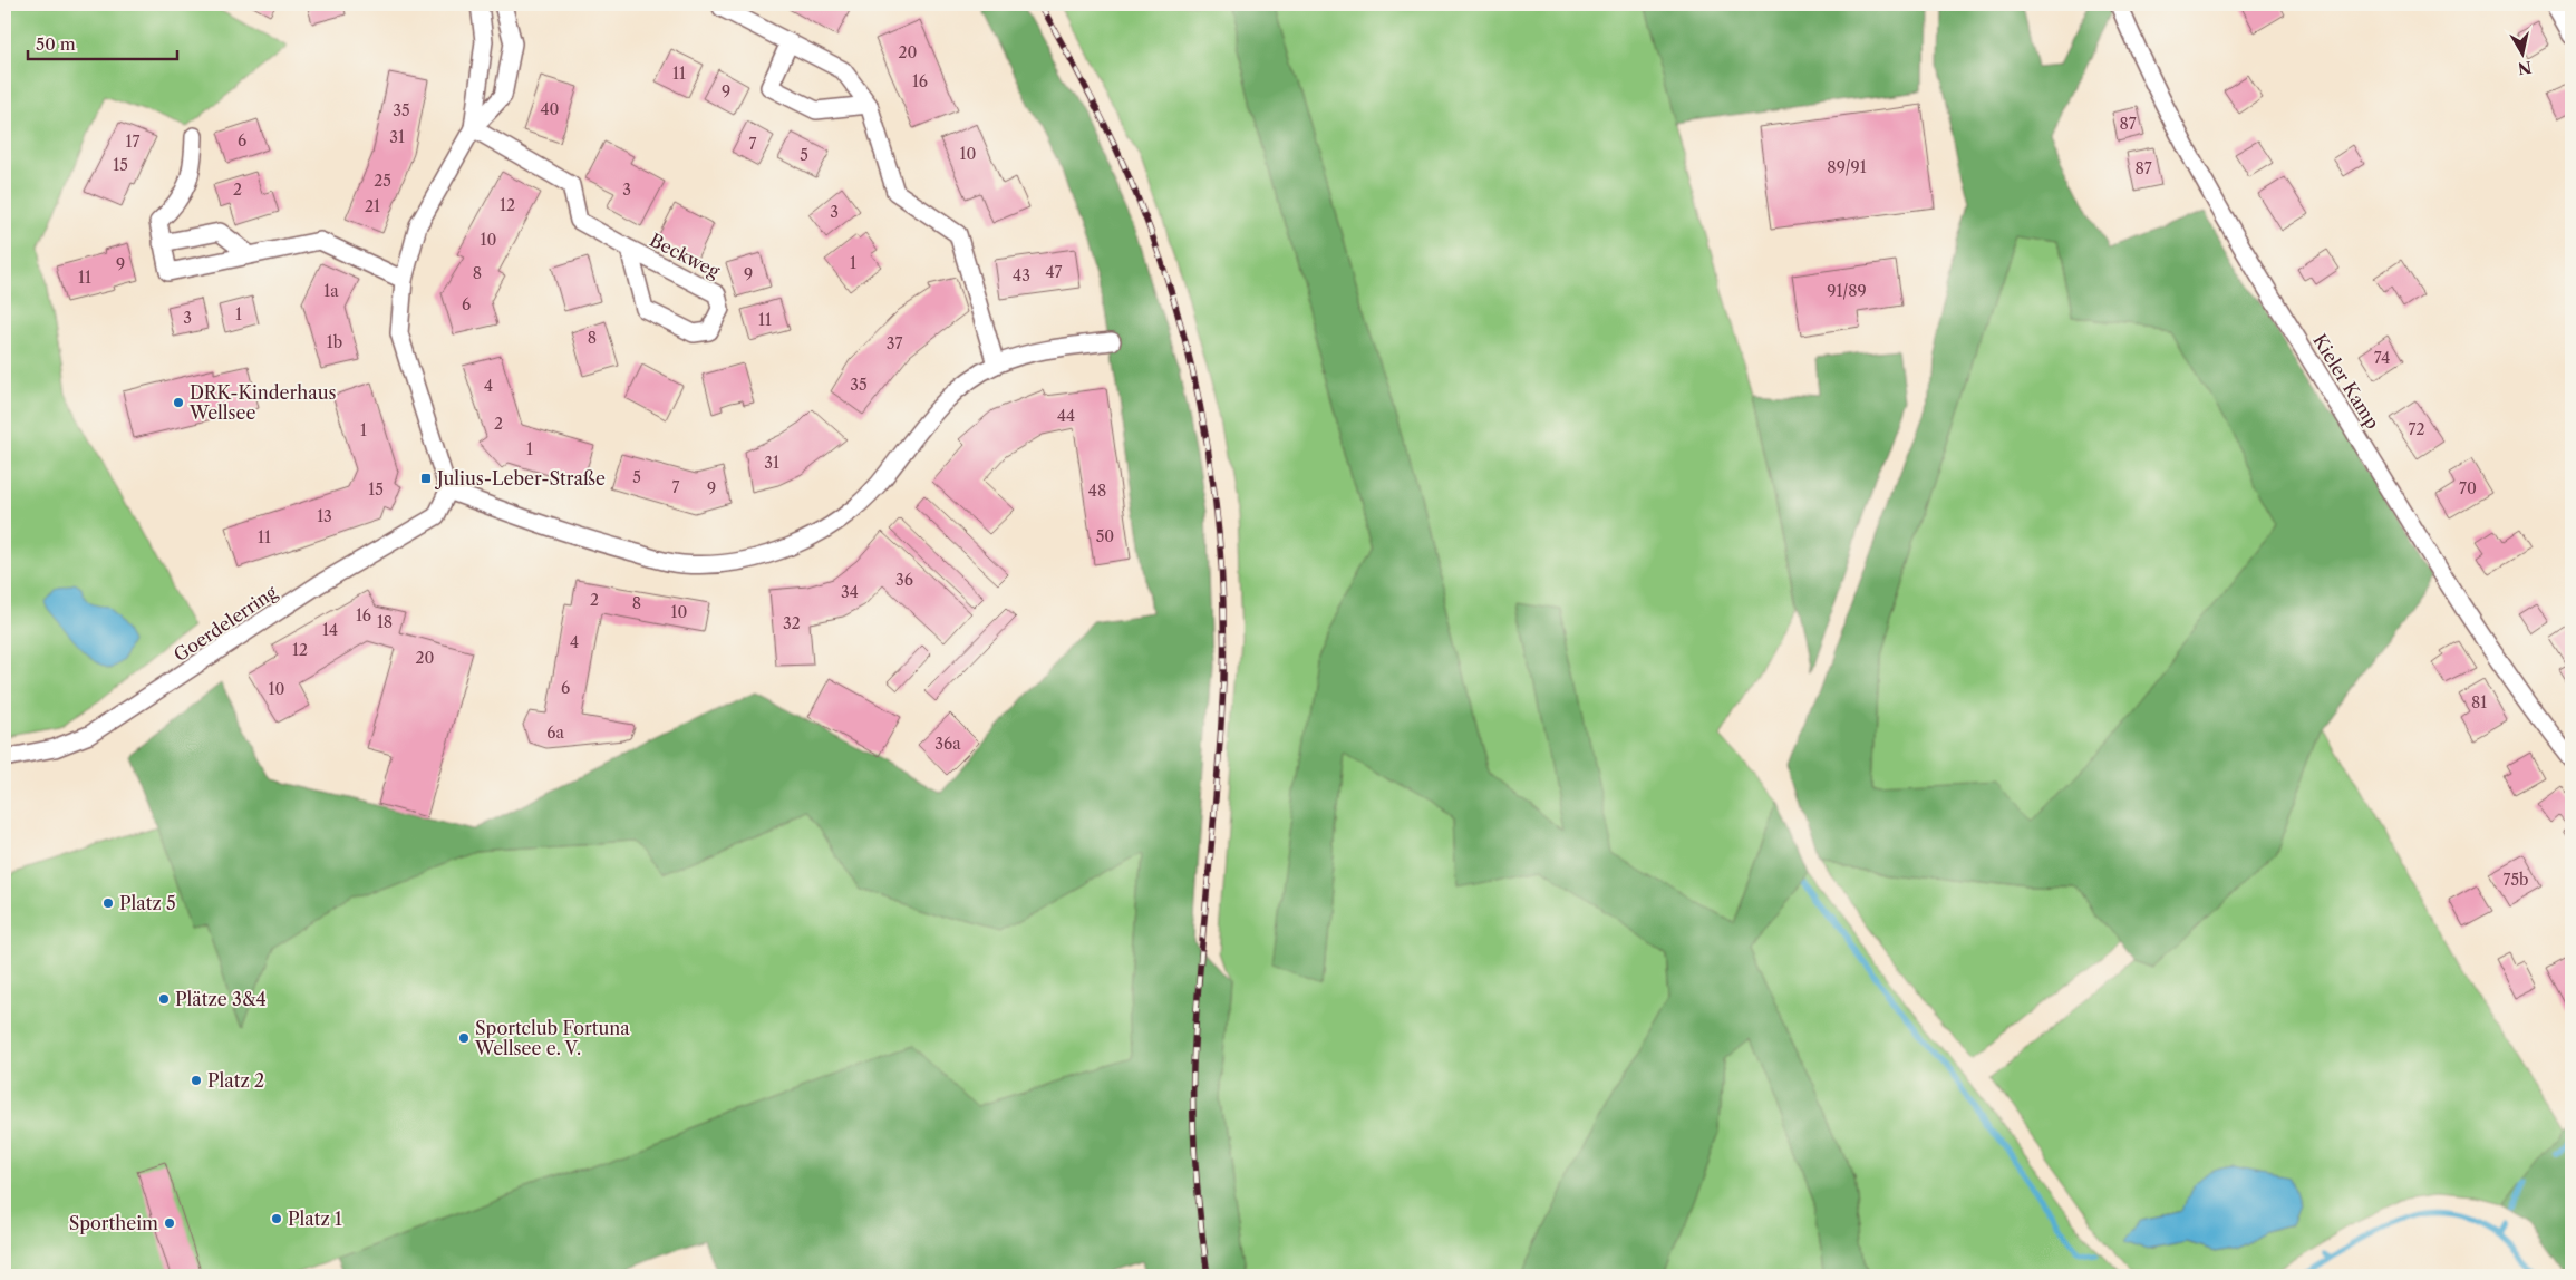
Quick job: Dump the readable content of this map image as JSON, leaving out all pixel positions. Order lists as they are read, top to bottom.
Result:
{
  "streets": {
    "street": ["Beckweg", "Kieler Kamp", "Goerdelerring"]
  },
  "places": {
    "other": [
      "DRK-Kinderhaus Wellsee",
      "Platz 5",
      "Plätze 3&4",
      "Sportclub Fortuna Wellsee e. V.",
      "Platz 2",
      "Platz 1",
      "Sportheim"
    ],
    "transit": ["Julius-Leber-Straße"]
  },
  "house_numbers": [
    "20",
    "11",
    "16",
    "9",
    "40",
    "35",
    "87",
    "31",
    "6",
    "17",
    "7",
    "10",
    "5",
    "15",
    "89/91",
    "87",
    "25",
    "2",
    "3",
    "12",
    "21",
    "3",
    "10",
    "1",
    "9",
    "47",
    "8",
    "9",
    "43",
    "11",
    "1a",
    "91/89",
    "6",
    "1",
    "3",
    "11",
    "8",
    "1b",
    "37",
    "74",
    "35",
    "4",
    "44",
    "2",
    "72",
    "1",
    "1",
    "31",
    "5",
    "7",
    "9",
    "70",
    "15",
    "48",
    "13",
    "50",
    "11",
    "36",
    "34",
    "2",
    "8",
    "10",
    "16",
    "18",
    "32",
    "14",
    "4",
    "12",
    "20",
    "6",
    "10",
    "81",
    "6a",
    "36a",
    "75b"
  ],
  "scale_bar": "50 m",
  "north": "bottom"
}
